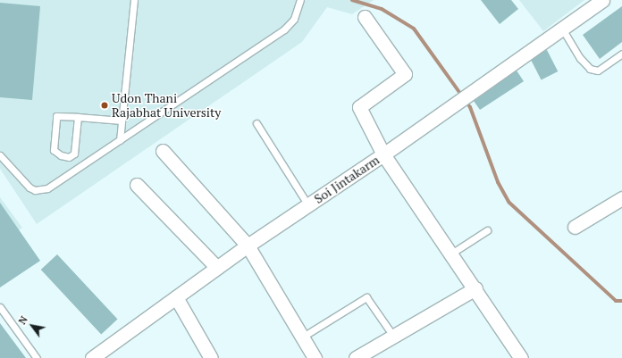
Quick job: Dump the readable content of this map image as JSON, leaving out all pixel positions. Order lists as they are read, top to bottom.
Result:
{
  "streets": {
    "street": ["Soi Jintakarm"]
  },
  "places": ["Udon Thani Rajabhat University"],
  "north": "top left"
}
